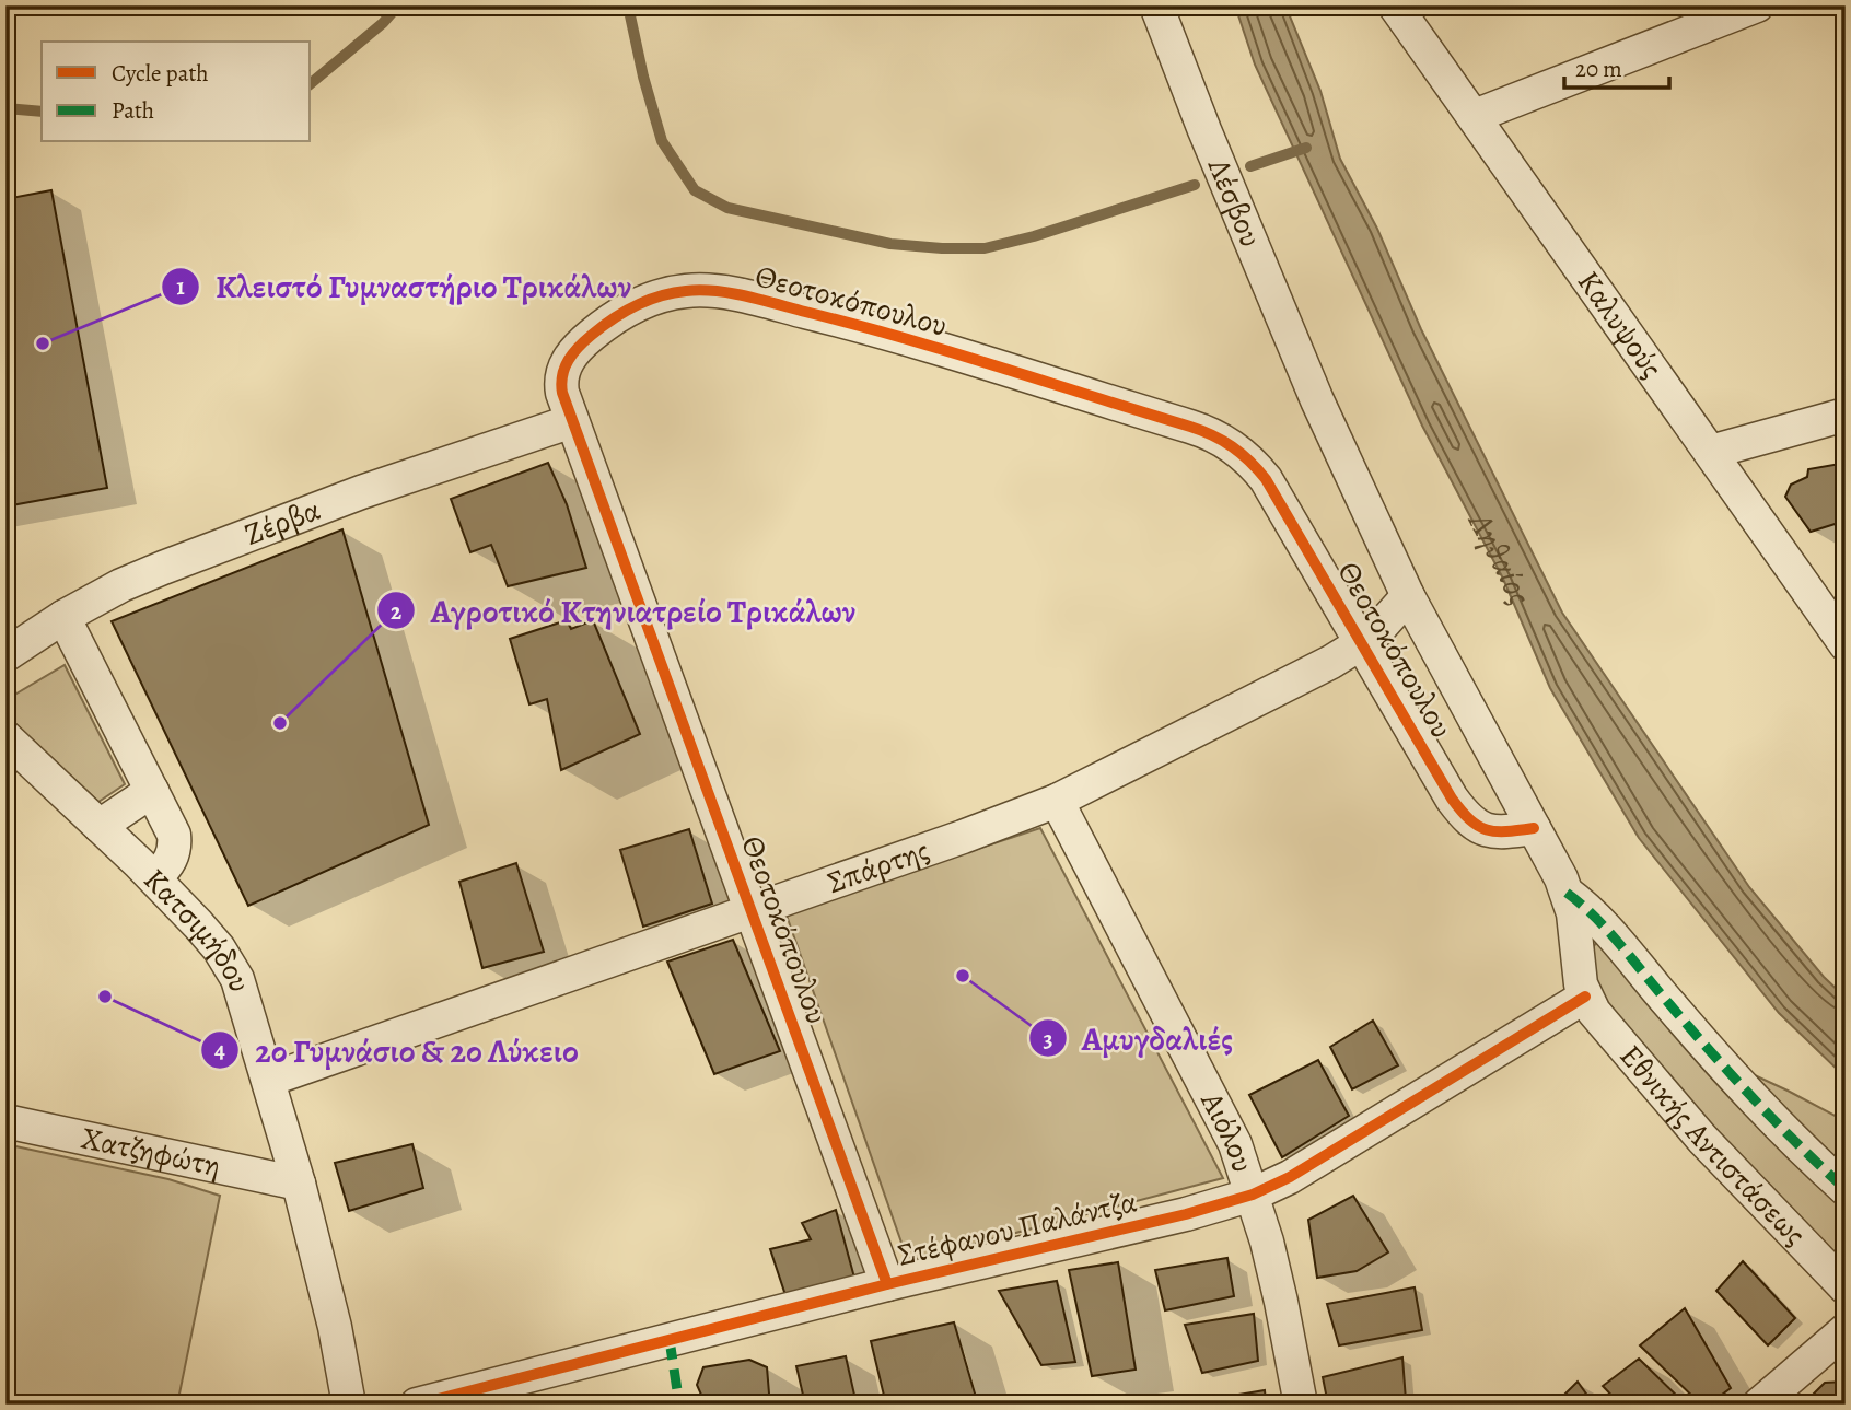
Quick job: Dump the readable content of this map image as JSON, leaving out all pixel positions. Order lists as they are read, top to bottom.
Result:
{
  "streets": {
    "street": [
      "Λέσβου",
      "Θεοτοκόπουλου",
      "Καλυψούς",
      "Ζέρβα",
      "Σπάρτης",
      "Κατσιμήδου",
      "Αιόλου",
      "Εθνικής Αντιστάσεως",
      "Χατζηφώτη",
      "Στέφανου Παλάντζα"
    ]
  },
  "crossings": [
    ["Λέσβου", "Θεοτοκόπουλου"],
    ["Λέσβου", "Σπάρτης"],
    ["Θεοτοκόπουλου", "Ζέρβα"],
    ["Θεοτοκόπουλου", "Σπάρτης"],
    ["Θεοτοκόπουλου", "Στέφανου Παλάντζα"],
    ["Σπάρτης", "Κατσιμήδου"],
    ["Σπάρτης", "Αιόλου"],
    ["Κατσιμήδου", "Χατζηφώτη"],
    ["Αιόλου", "Στέφανου Παλάντζα"],
    ["Εθνικής Αντιστάσεως", "Στέφανου Παλάντζα"]
  ],
  "water": ["Ληθαίος"],
  "places": [
    "Κλειστό Γυμναστήριο Τρικάλων",
    "Αγροτικό Κτηνιατρείο Τρικάλων",
    "Αμυγδαλιές",
    "2ο Γυμνάσιο & 2ο Λύκειο"
  ],
  "legend": ["Cycle path", "Path"],
  "scale_bar": "20 m"
}
